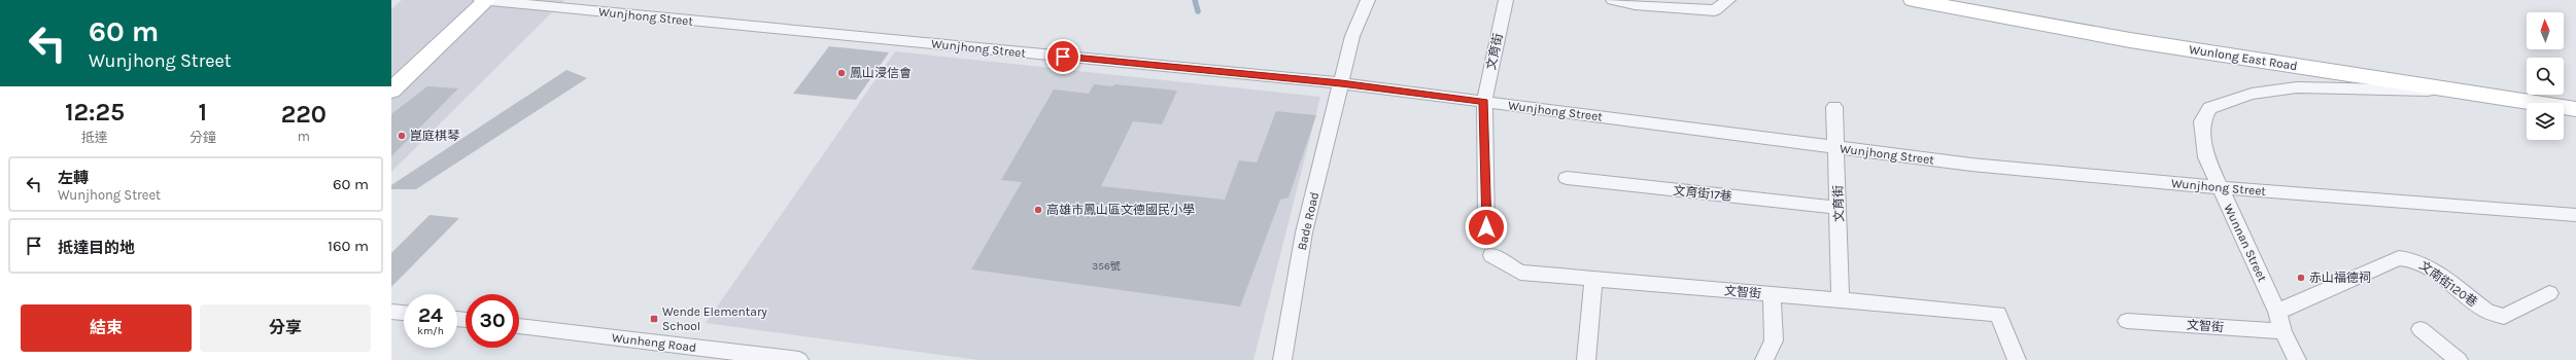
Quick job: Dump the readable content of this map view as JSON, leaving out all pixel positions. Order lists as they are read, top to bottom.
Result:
{
  "streets": {
    "street": [
      "Wunjhong Street",
      "文育街",
      "Wunlong East Road",
      "文育街17巷",
      "Bade Road",
      "Wunnan Street",
      "文南街120巷",
      "文智街",
      "Wunheng Road"
    ]
  },
  "crossings": [
    ["Wunjhong Street", "文育街"],
    ["Wunjhong Street", "Bade Road"],
    ["Wunjhong Street", "Wunnan Street"],
    ["文育街", "文育街17巷"],
    ["文育街", "文智街"],
    ["Wunlong East Road", "Wunnan Street"],
    ["Wunnan Street", "文南街120巷"],
    ["Wunnan Street", "文智街"]
  ],
  "places": {
    "other": [
      "鳳山浸信會",
      "崑庭棋琴",
      "高雄市鳳山區文德國民小學",
      "赤山福德祠"
    ],
    "transit": ["Wende Elementary School"]
  },
  "house_numbers": ["356號"],
  "north": "top",
  "page": {
    "turn": ["60 m", "Wunjhong Street"],
    "eta": [
      "12:25",
      "抵達",
      "1",
      "分鐘",
      "220",
      "m"
    ],
    "list": [
      {
        "name": "左轉",
        "note": "Wunjhong Street",
        "value": "60 m"
      },
      {
        "name": "抵達目的地",
        "value": "160 m"
      }
    ],
    "speed": "24 km/h",
    "limit": "30",
    "buttons": ["結束", "分享"]
  }
}
